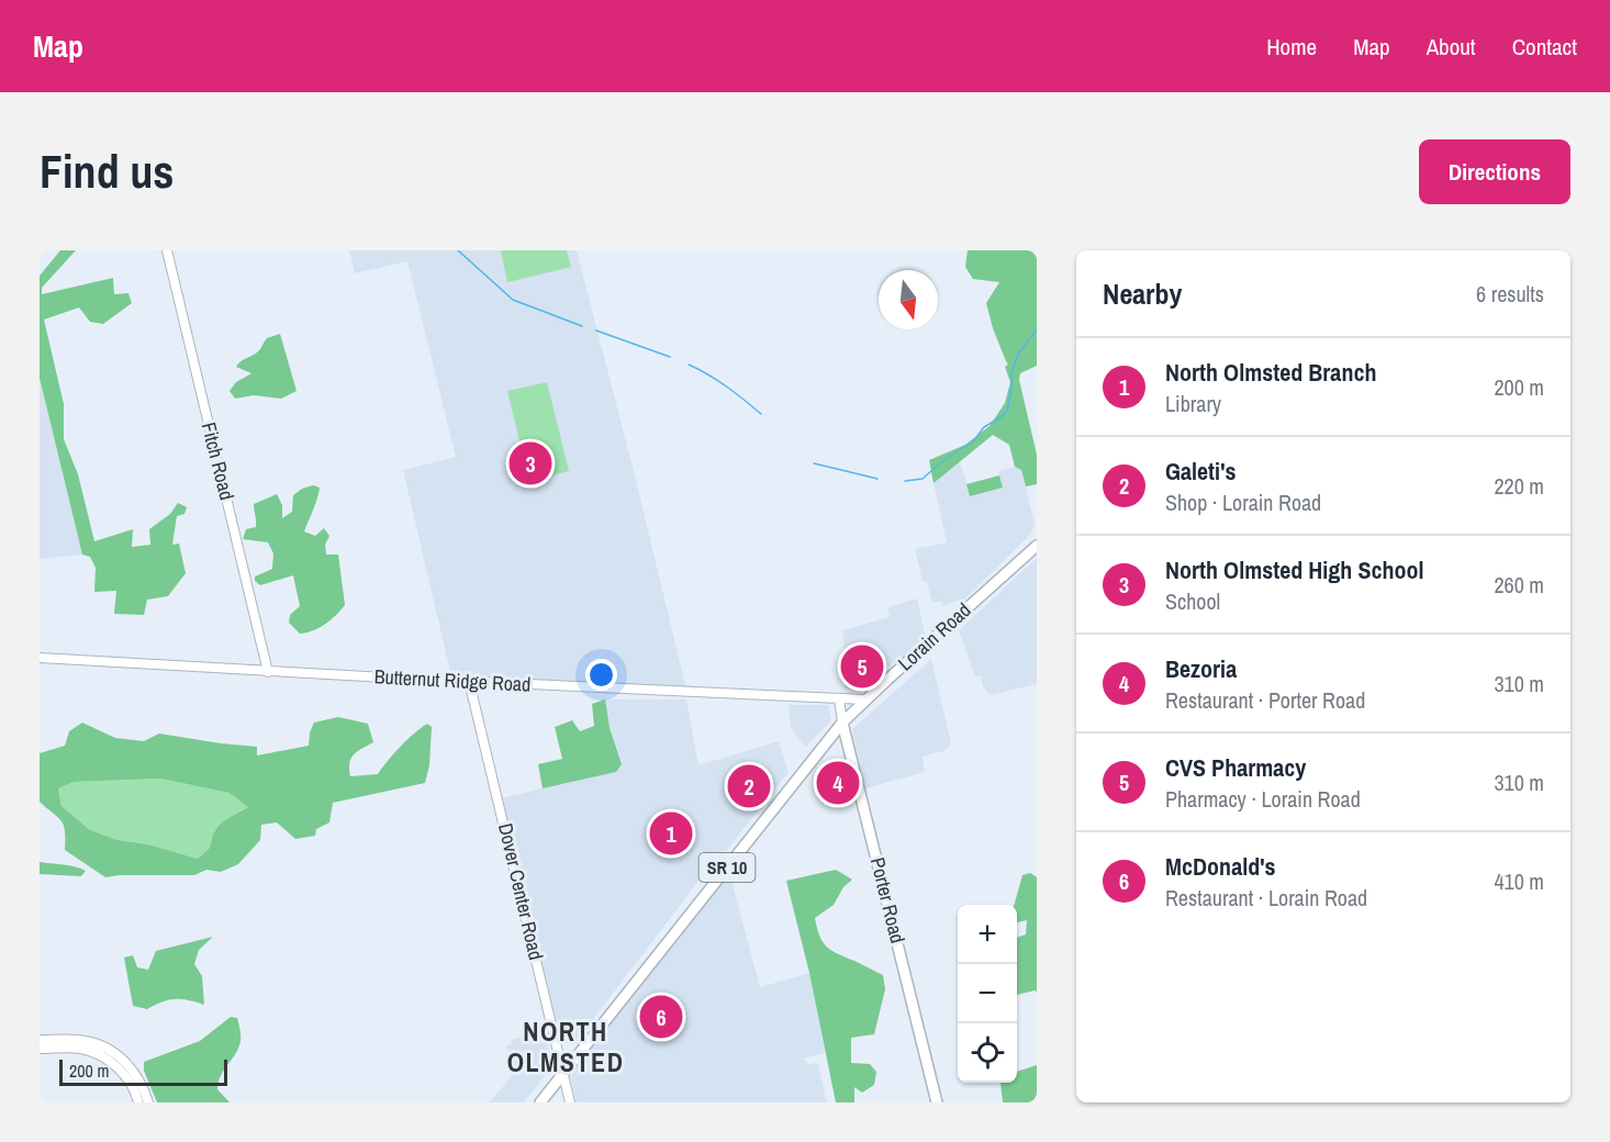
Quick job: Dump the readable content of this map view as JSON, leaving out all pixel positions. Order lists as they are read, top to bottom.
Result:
{
  "streets": {
    "main road": ["Lorain Road", "SR 10", "Porter Road"],
    "street": ["Fitch Road", "Butternut Ridge Road", "Dover Center Road"]
  },
  "crossings": [
    ["Fitch Road", "Butternut Ridge Road"],
    ["Lorain Road", "Butternut Ridge Road"],
    ["Lorain Road", "Dover Center Road"],
    ["Lorain Road", "Porter Road"],
    ["Butternut Ridge Road", "Dover Center Road"],
    ["Butternut Ridge Road", "Porter Road"]
  ],
  "districts": ["NORTH OLMSTED"],
  "scale_bar": "200 m",
  "north": "bottom",
  "page": {
    "header": "Map",
    "nav": [
      "Home",
      "Map",
      "About",
      "Contact"
    ],
    "buttons": "Directions",
    "title": "Find us",
    "heading": ["Nearby", "6 results"],
    "list": [
      {
        "mark": "1",
        "name": "North Olmsted Branch",
        "note": "Library",
        "value": "200 m"
      },
      {
        "mark": "2",
        "name": "Galeti's",
        "note": "Shop · Lorain Road",
        "value": "220 m"
      },
      {
        "mark": "3",
        "name": "North Olmsted High School",
        "note": "School",
        "value": "260 m"
      },
      {
        "mark": "4",
        "name": "Bezoria",
        "note": "Restaurant · Porter Road",
        "value": "310 m"
      },
      {
        "mark": "5",
        "name": "CVS Pharmacy",
        "note": "Pharmacy · Lorain Road",
        "value": "310 m"
      },
      {
        "mark": "6",
        "name": "McDonald's",
        "note": "Restaurant · Lorain Road",
        "value": "410 m"
      }
    ],
    "pins": [
      "3",
      "5",
      "4",
      "2",
      "1",
      "6"
    ],
    "map_buttons": ["+", "−"],
    "scale": "200 m"
  }
}
